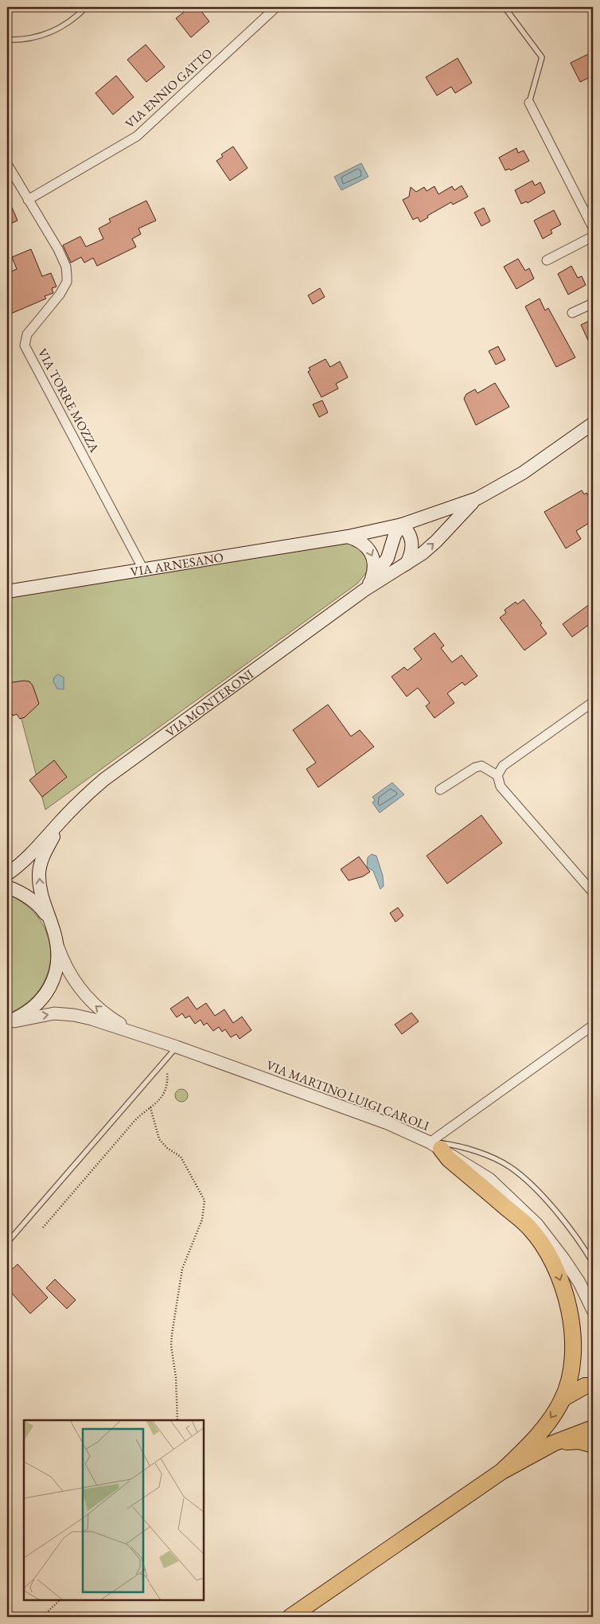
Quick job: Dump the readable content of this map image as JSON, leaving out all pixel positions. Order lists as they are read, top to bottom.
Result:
{
  "streets": {
    "main road": ["VIA ARNESANO", "VIA MONTERONI"],
    "street": ["VIA ENNIO GATTO", "VIA TORRE MOZZA", "VIA MARTINO LUIGI CAROLI"]
  },
  "crossings": [
    ["VIA ENNIO GATTO", "VIA TORRE MOZZA"],
    ["VIA TORRE MOZZA", "VIA ARNESANO"],
    ["VIA ARNESANO", "VIA MONTERONI"],
    ["VIA MONTERONI", "VIA MARTINO LUIGI CAROLI"]
  ]
}
